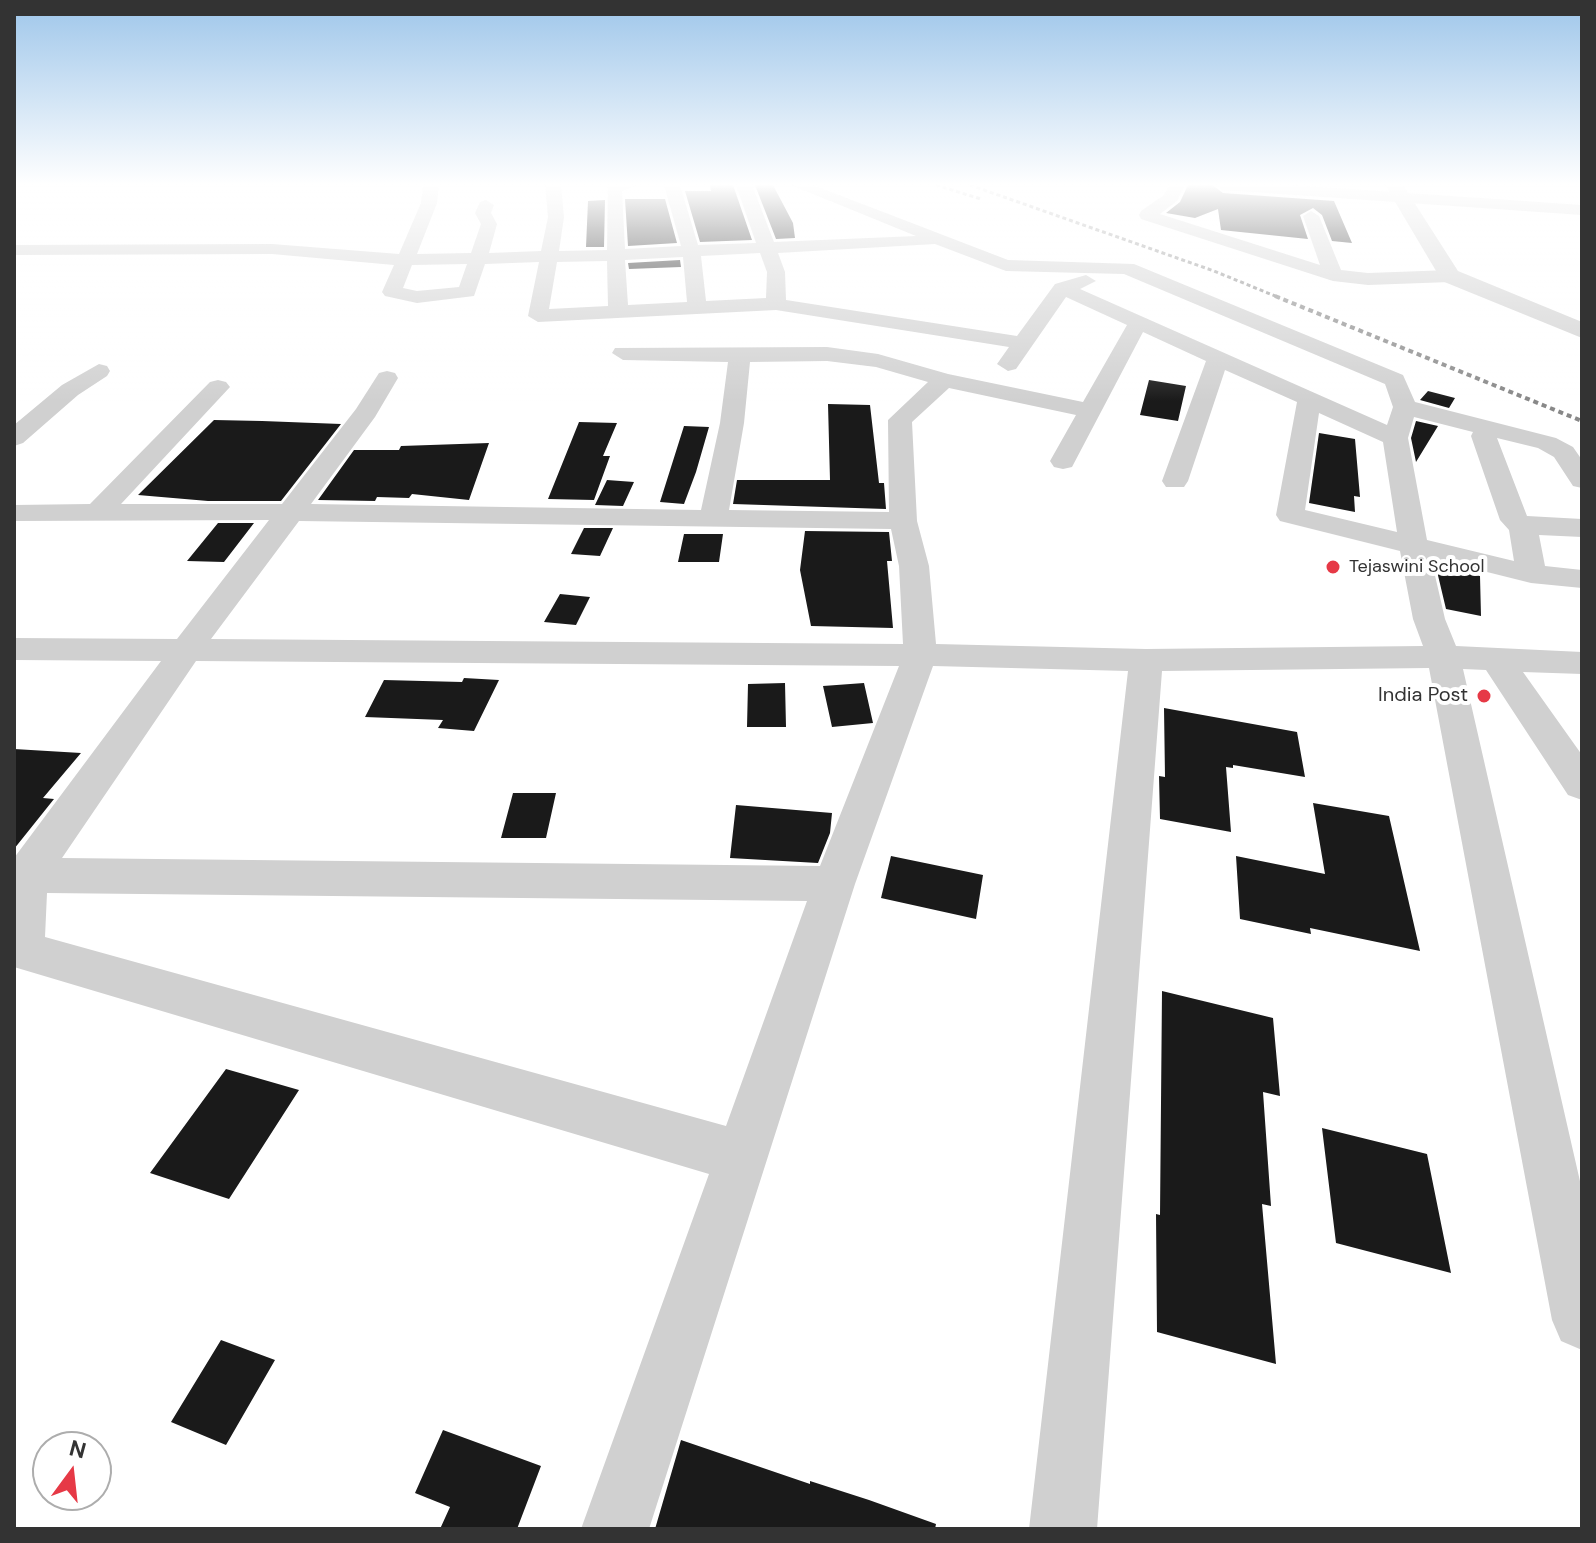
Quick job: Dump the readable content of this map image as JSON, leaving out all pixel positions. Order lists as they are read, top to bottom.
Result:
{
  "places": ["Tejaswini School", "India Post"],
  "north": "top"
}
